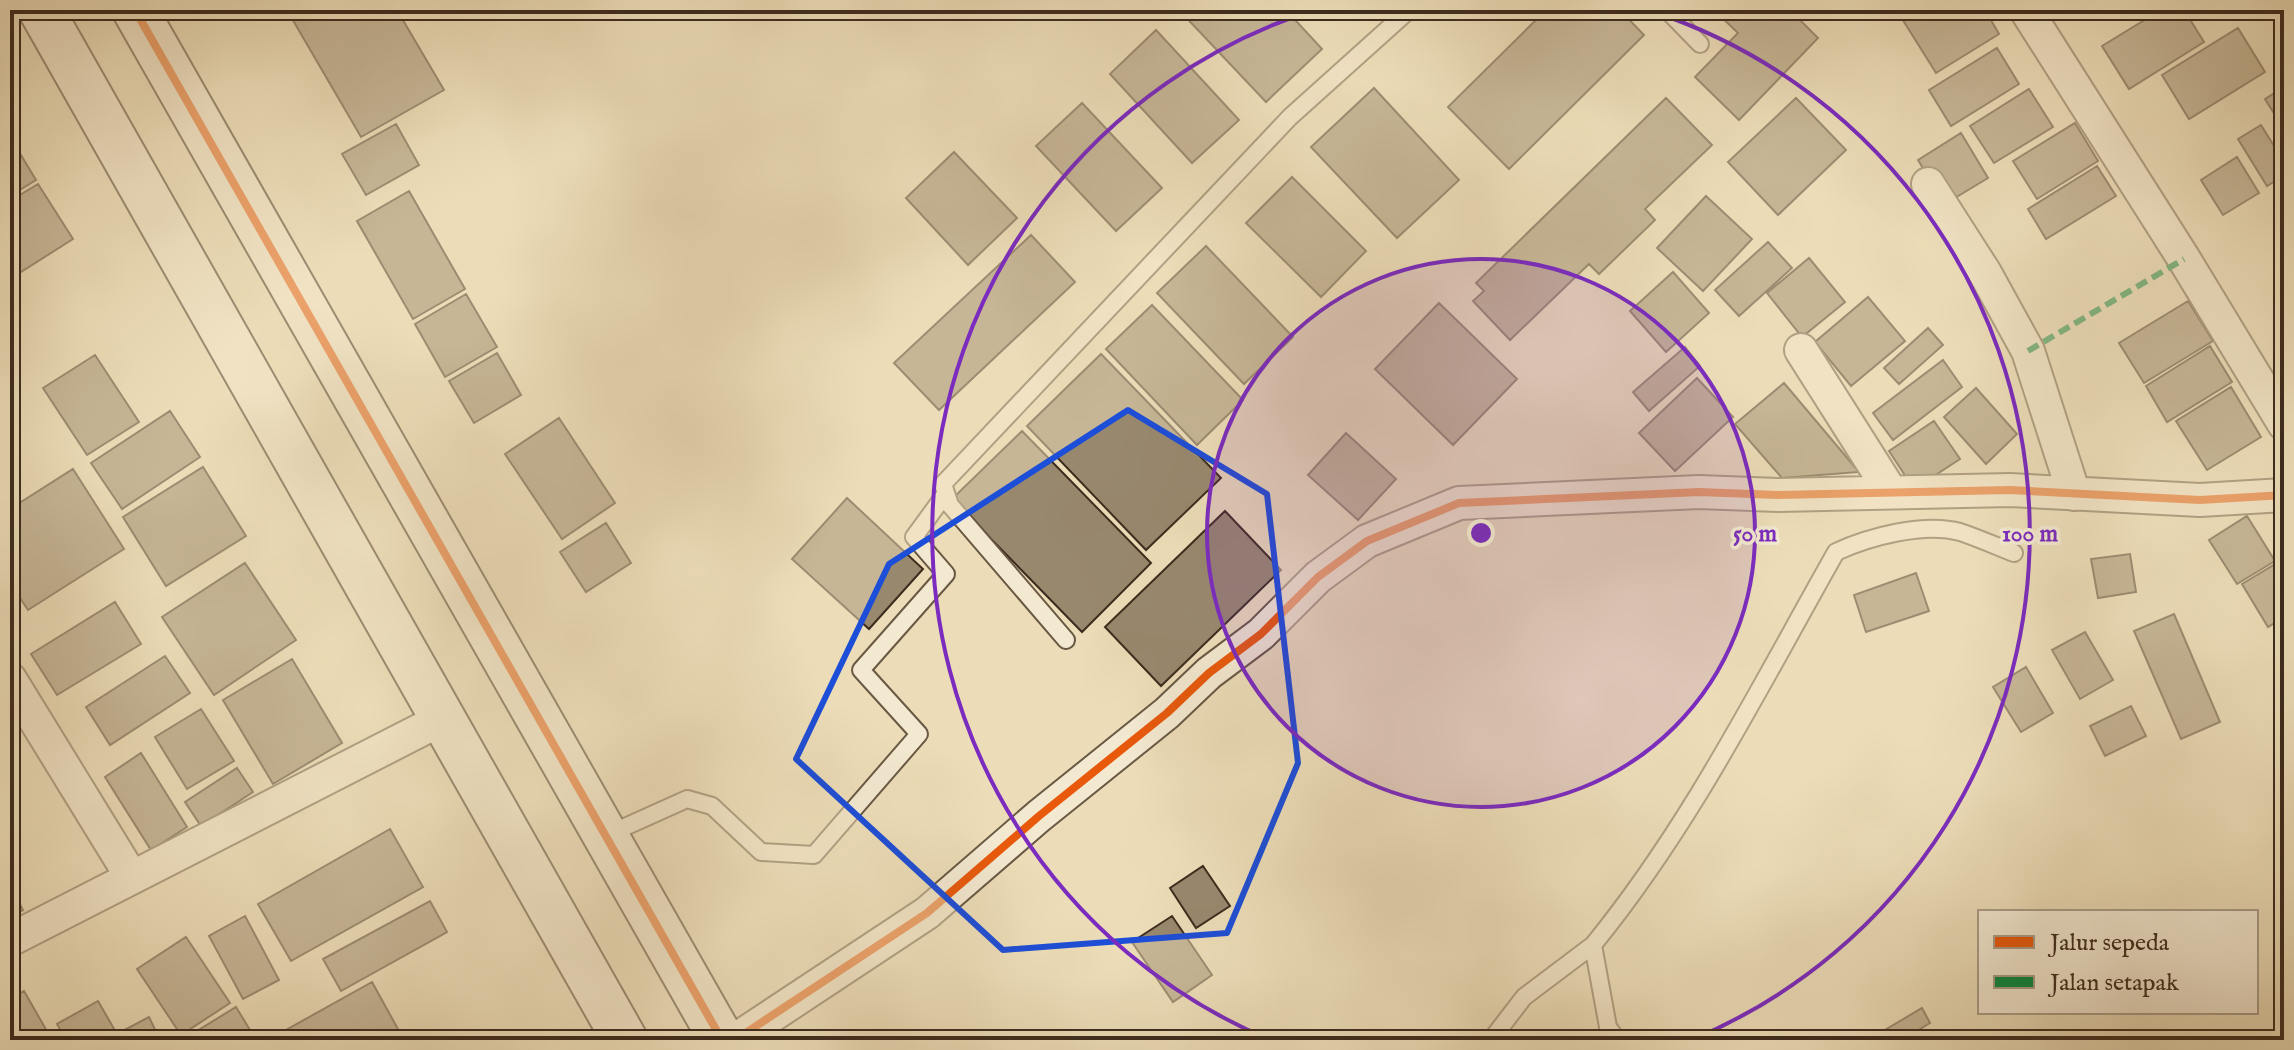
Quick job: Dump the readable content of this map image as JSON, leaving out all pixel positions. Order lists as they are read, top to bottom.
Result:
{
  "legend": ["Jalur sepeda", "Jalan setapak"],
  "rings": ["50 m", "100 m"]
}
